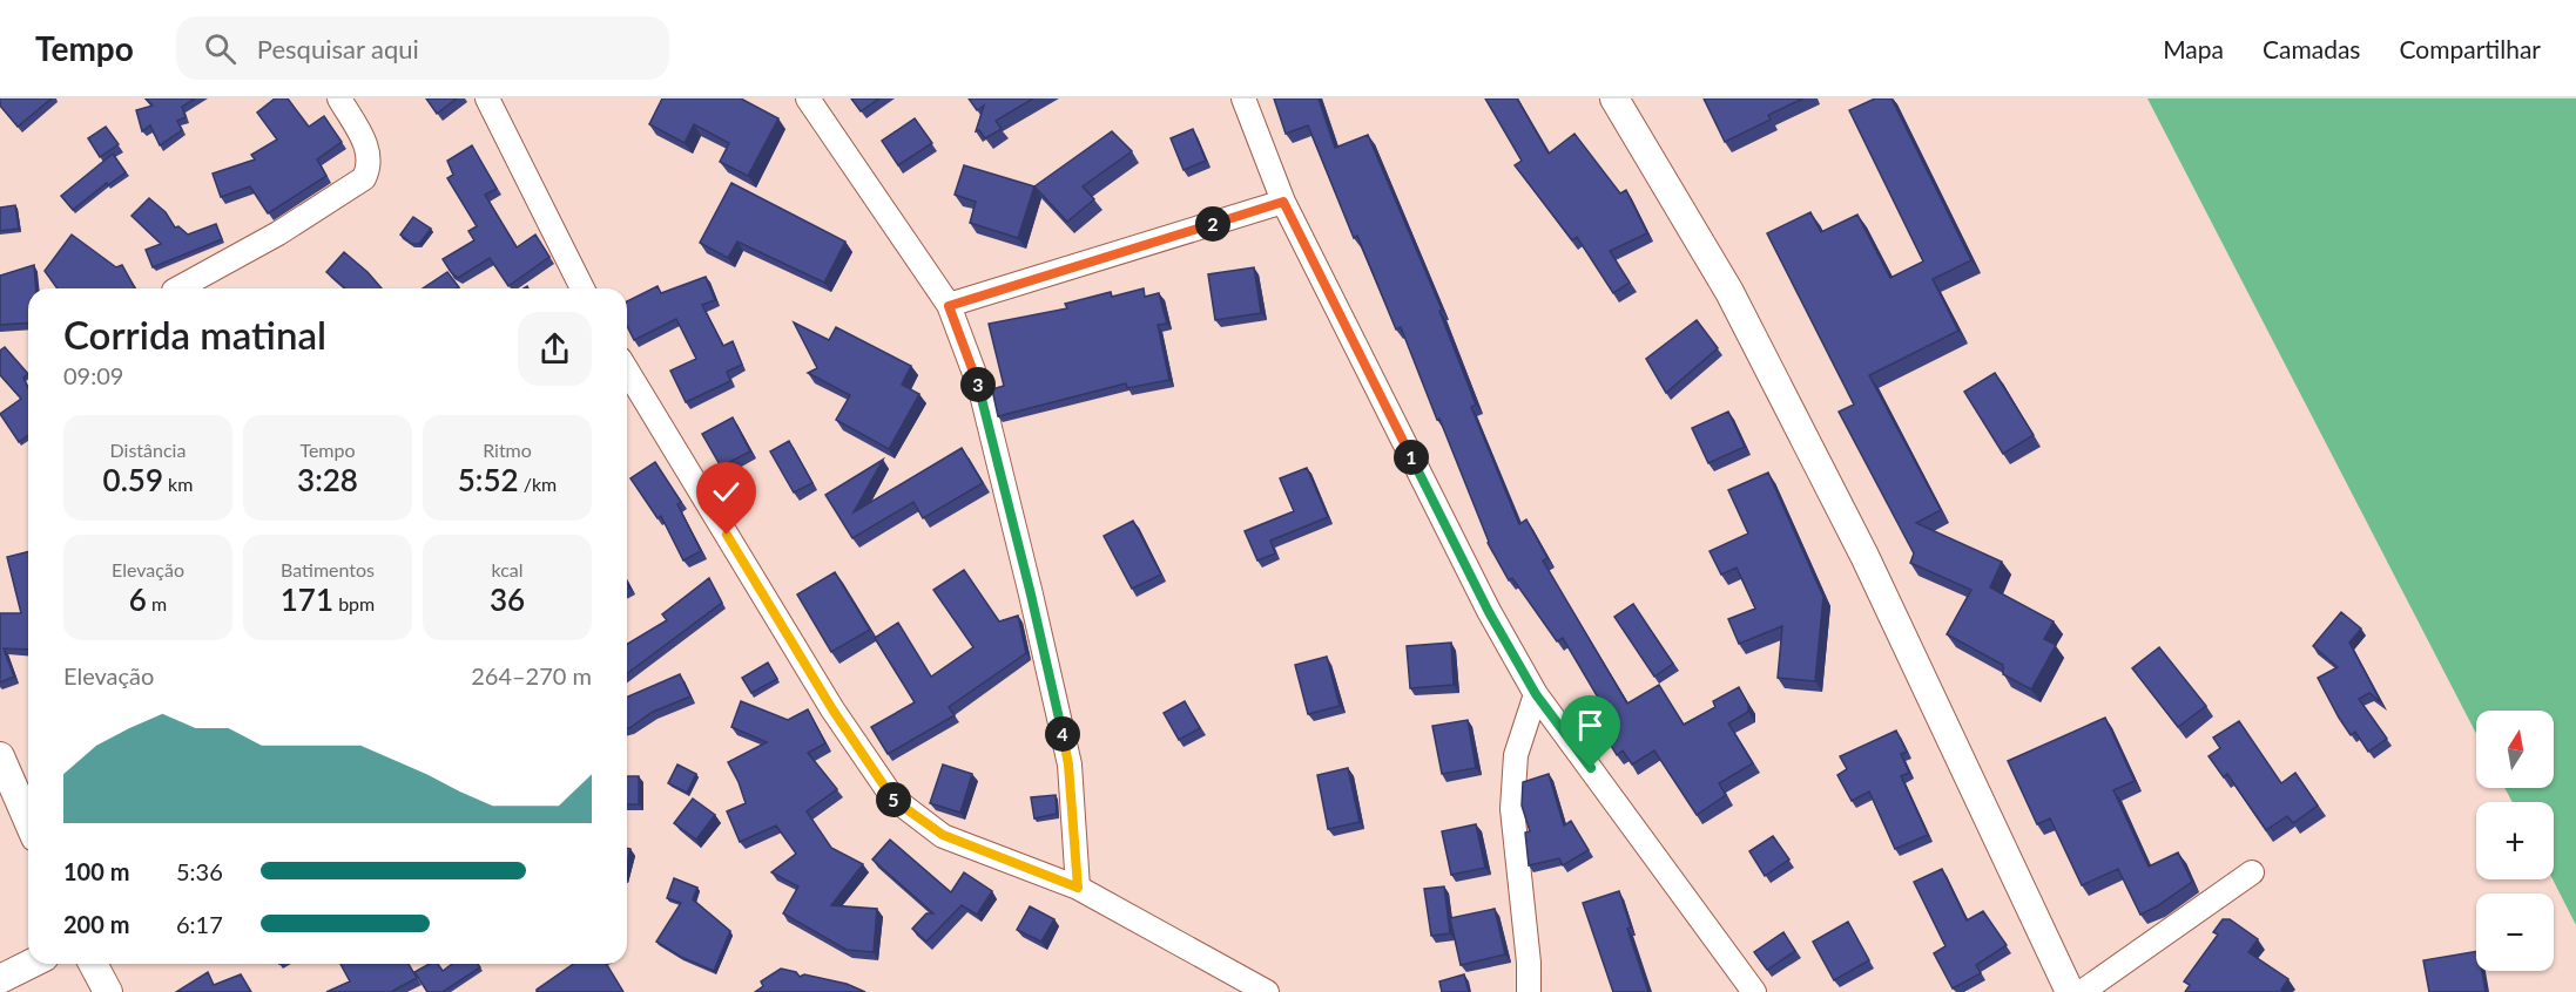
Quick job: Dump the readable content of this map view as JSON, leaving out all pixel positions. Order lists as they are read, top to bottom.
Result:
{
  "north": "top",
  "page": {
    "header": "Tempo",
    "search": "Pesquisar aqui",
    "nav": ["Mapa", "Camadas", "Compartilhar"],
    "pins": [
      "2",
      "3",
      "1",
      "4",
      "5"
    ],
    "heading": ["Corrida matinal", "09:09"],
    "stats": [
      ["Distância", "0.59 km"],
      ["Tempo", "3:28"],
      ["Ritmo", "5:52 /km"],
      ["Elevação", "6 m"],
      ["Batimentos", "171 bpm"],
      ["kcal", "36"]
    ],
    "chart": ["Elevação", "264–270 m"],
    "map_buttons": ["+", "−"],
    "list": [
      {
        "name": "100 m",
        "note": "5:36"
      },
      {
        "name": "200 m",
        "note": "6:17"
      }
    ]
  }
}
